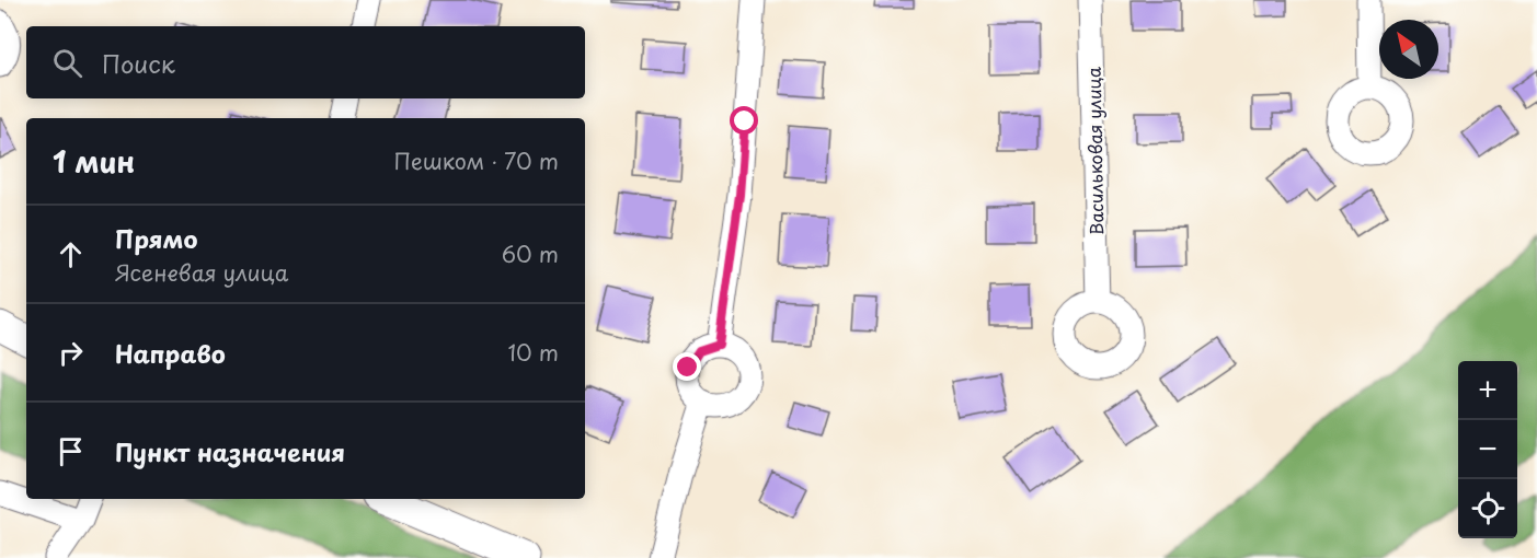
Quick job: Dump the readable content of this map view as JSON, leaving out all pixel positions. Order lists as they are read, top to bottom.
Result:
{
  "streets": {
    "street": ["Васильковая улица"]
  },
  "north": "top left",
  "page": {
    "search": "Поиск",
    "heading": ["1 мин", "Пешком · 70 m"],
    "list": [
      ["Прямо", "Ясеневая улица", "60 m"],
      ["Направо", "10 m"],
      "Пункт назначения"
    ],
    "map_buttons": ["+", "−"]
  }
}
